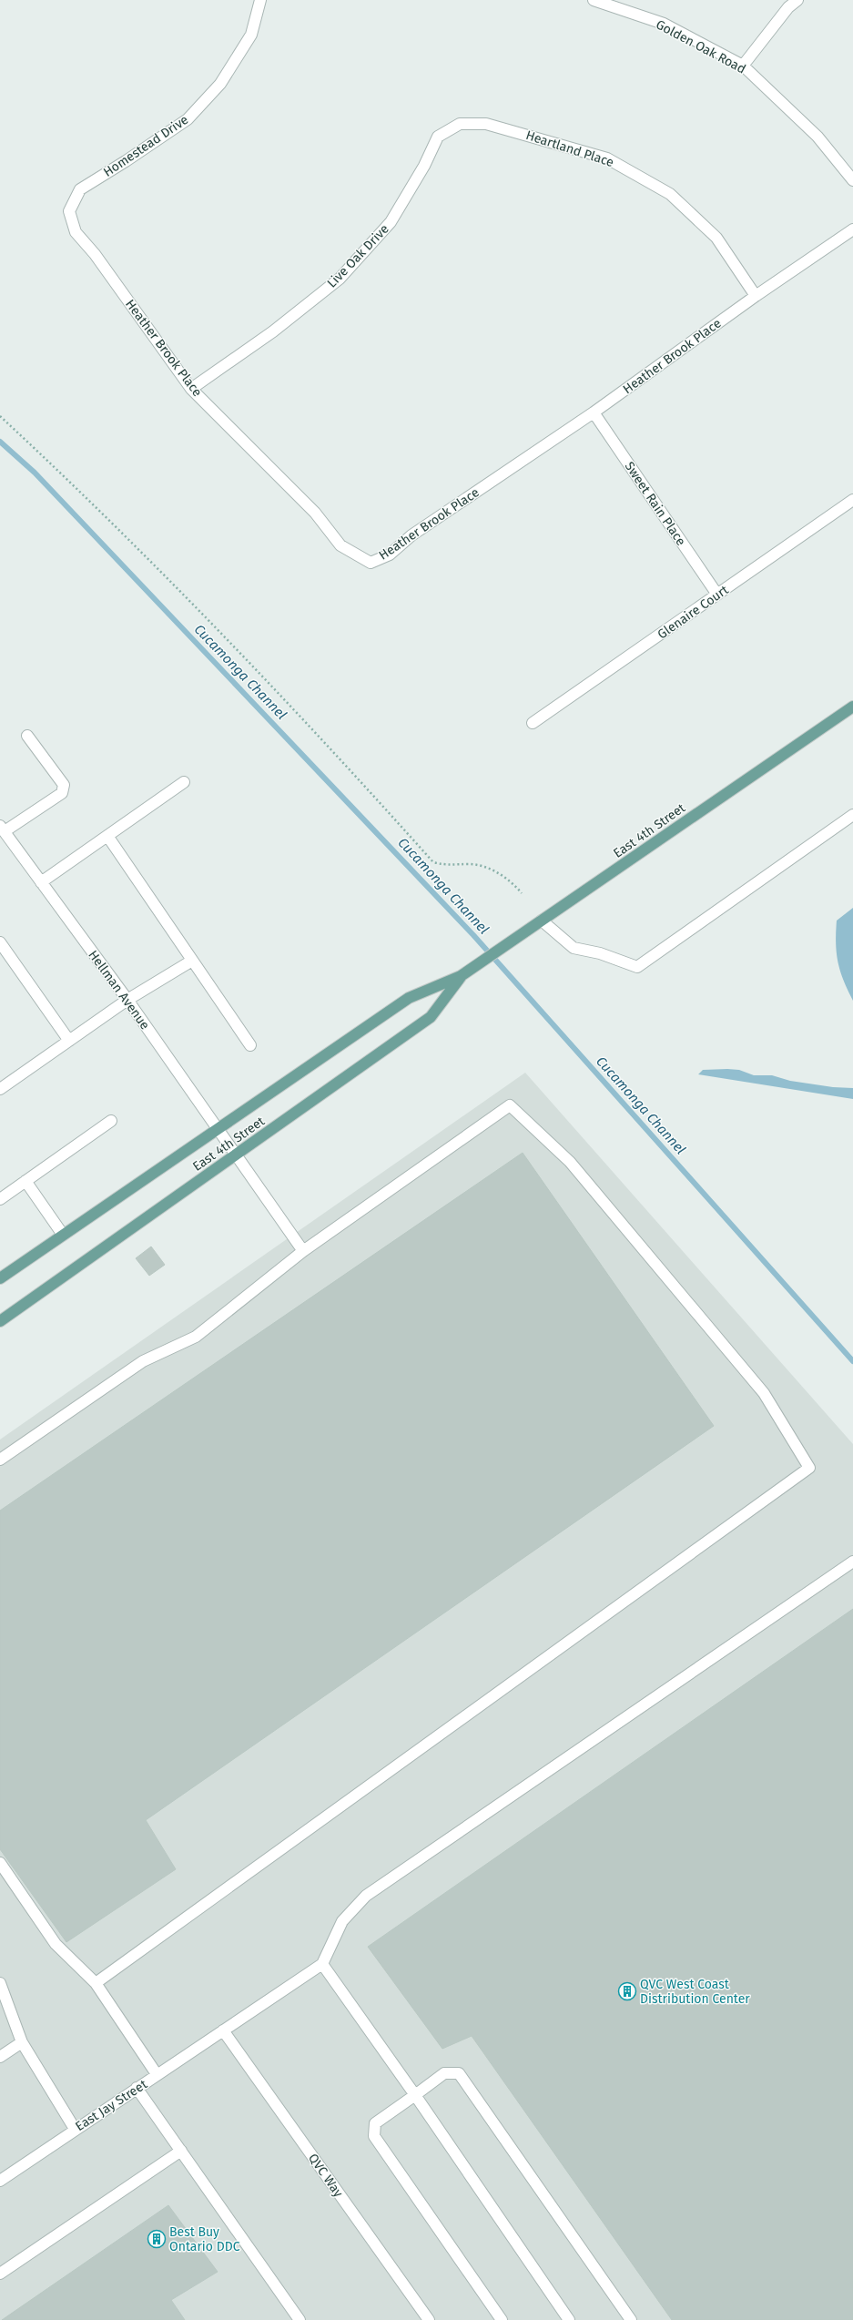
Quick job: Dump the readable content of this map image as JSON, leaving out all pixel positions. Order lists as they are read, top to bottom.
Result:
{
  "streets": {
    "main road": ["East 4th Street"],
    "street": [
      "Golden Oak Road",
      "Homestead Drive",
      "Heartland Place",
      "Live Oak Drive",
      "Heather Brook Place",
      "Sweet Rain Place",
      "Glenaire Court",
      "Hellman Avenue",
      "East Jay Street",
      "QVC Way"
    ]
  },
  "crossings": [
    ["Homestead Drive", "Heather Brook Place"],
    ["Heartland Place", "Live Oak Drive"],
    ["Heartland Place", "Heather Brook Place"],
    ["Live Oak Drive", "Heather Brook Place"],
    ["Heather Brook Place", "Sweet Rain Place"],
    ["Sweet Rain Place", "Glenaire Court"],
    ["East 4th Street", "Hellman Avenue"],
    ["East Jay Street", "QVC Way"]
  ],
  "water": ["Cucamonga Channel"],
  "places": {
    "building": ["QVC West Coast Distribution Center", "Best Buy Ontario DDC"]
  }
}
